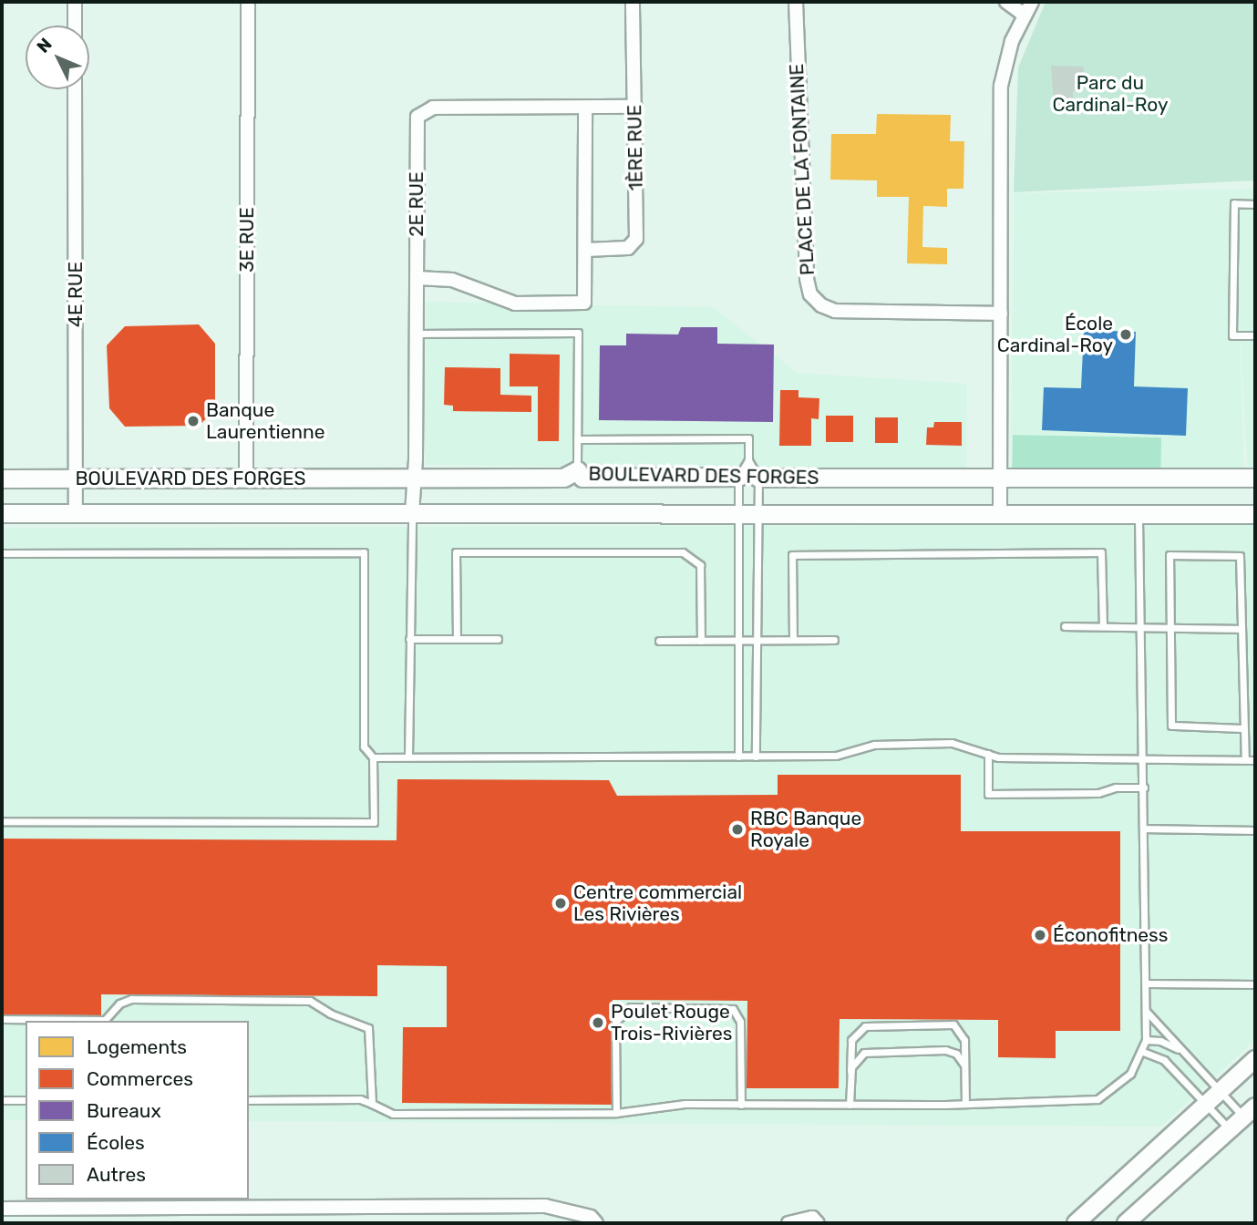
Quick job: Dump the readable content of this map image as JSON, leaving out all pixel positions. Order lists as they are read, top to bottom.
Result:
{
  "streets": {
    "main road": ["BOULEVARD DES FORGES"],
    "street": [
      "1ÈRE RUE",
      "PLACE DE LA FONTAINE",
      "2E RUE",
      "3E RUE",
      "4E RUE"
    ]
  },
  "crossings": [
    ["1ÈRE RUE", "2E RUE"],
    ["2E RUE", "BOULEVARD DES FORGES"],
    ["3E RUE", "BOULEVARD DES FORGES"],
    ["4E RUE", "BOULEVARD DES FORGES"]
  ],
  "parks": ["Parc du Cardinal-Roy"],
  "places": [
    "École Cardinal-Roy",
    "Banque Laurentienne",
    "RBC Banque Royale",
    "Centre commercial Les Rivières",
    "Éconofitness",
    "Poulet Rouge Trois-Rivières"
  ],
  "legend": [
    "Logements",
    "Commerces",
    "Bureaux",
    "Écoles",
    "Autres"
  ],
  "north": "top left"
}
